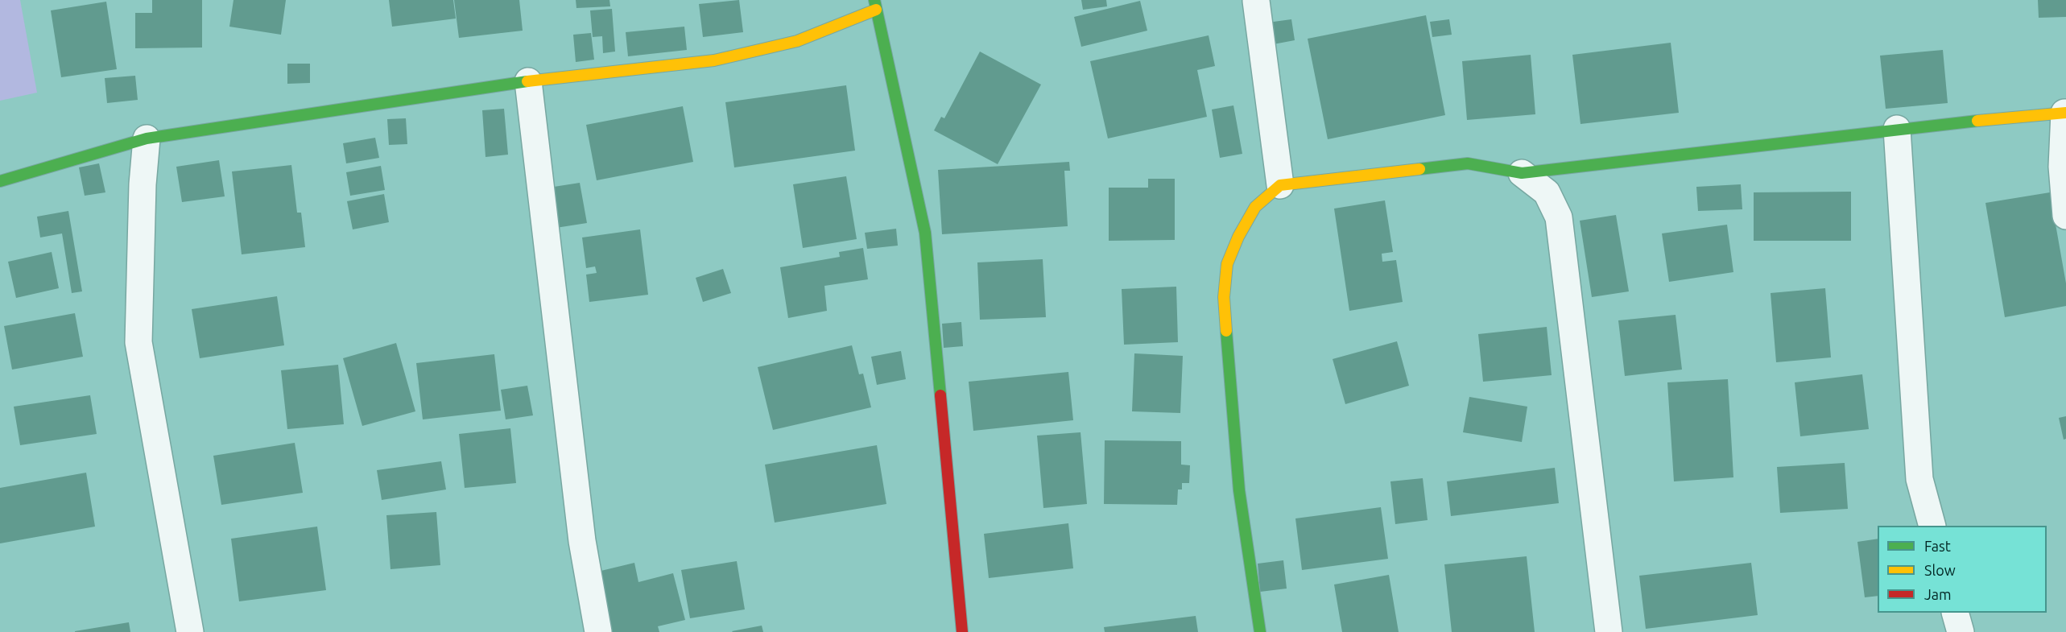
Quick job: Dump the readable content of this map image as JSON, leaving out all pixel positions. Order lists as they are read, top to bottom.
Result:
{
  "legend": ["Fast", "Slow", "Jam"]
}
